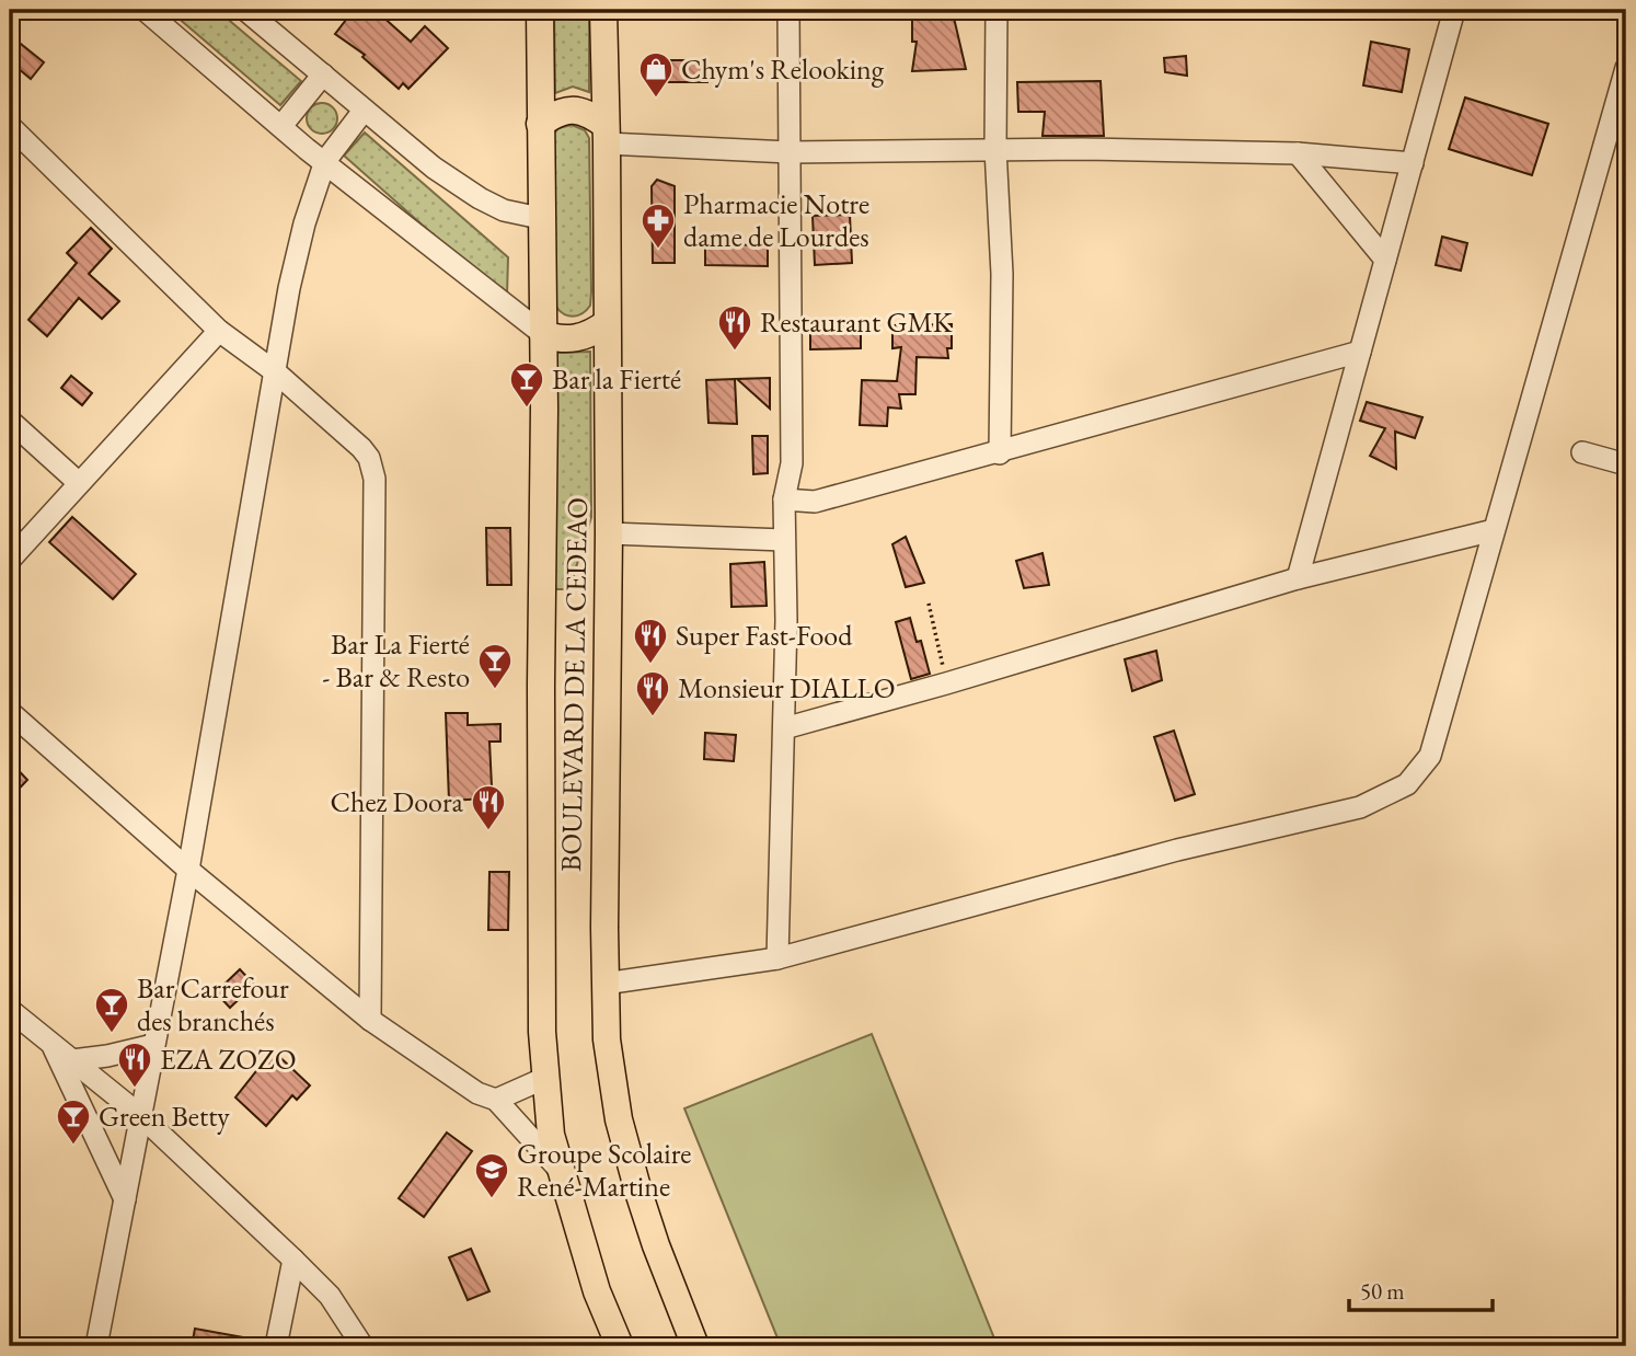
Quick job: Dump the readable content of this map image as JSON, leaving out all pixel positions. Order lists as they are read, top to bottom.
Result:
{
  "streets": {
    "main road": ["BOULEVARD DE LA CEDEAO"]
  },
  "places": {
    "shop": ["Chym's Relooking"],
    "pharmacy": ["Pharmacie Notre dame de Lourdes"],
    "restaurant": [
      "Restaurant GMK",
      "Super Fast-Food",
      "Monsieur DIALLO",
      "Chez Doora",
      "EZA ZOZO"
    ],
    "bar": [
      "Bar la Fierté",
      "Bar La Fierté - Bar & Resto",
      "Bar Carrefour des branchés",
      "Green Betty"
    ],
    "school or university": ["Groupe Scolaire René-Martine"]
  },
  "scale_bar": "50 m"
}
